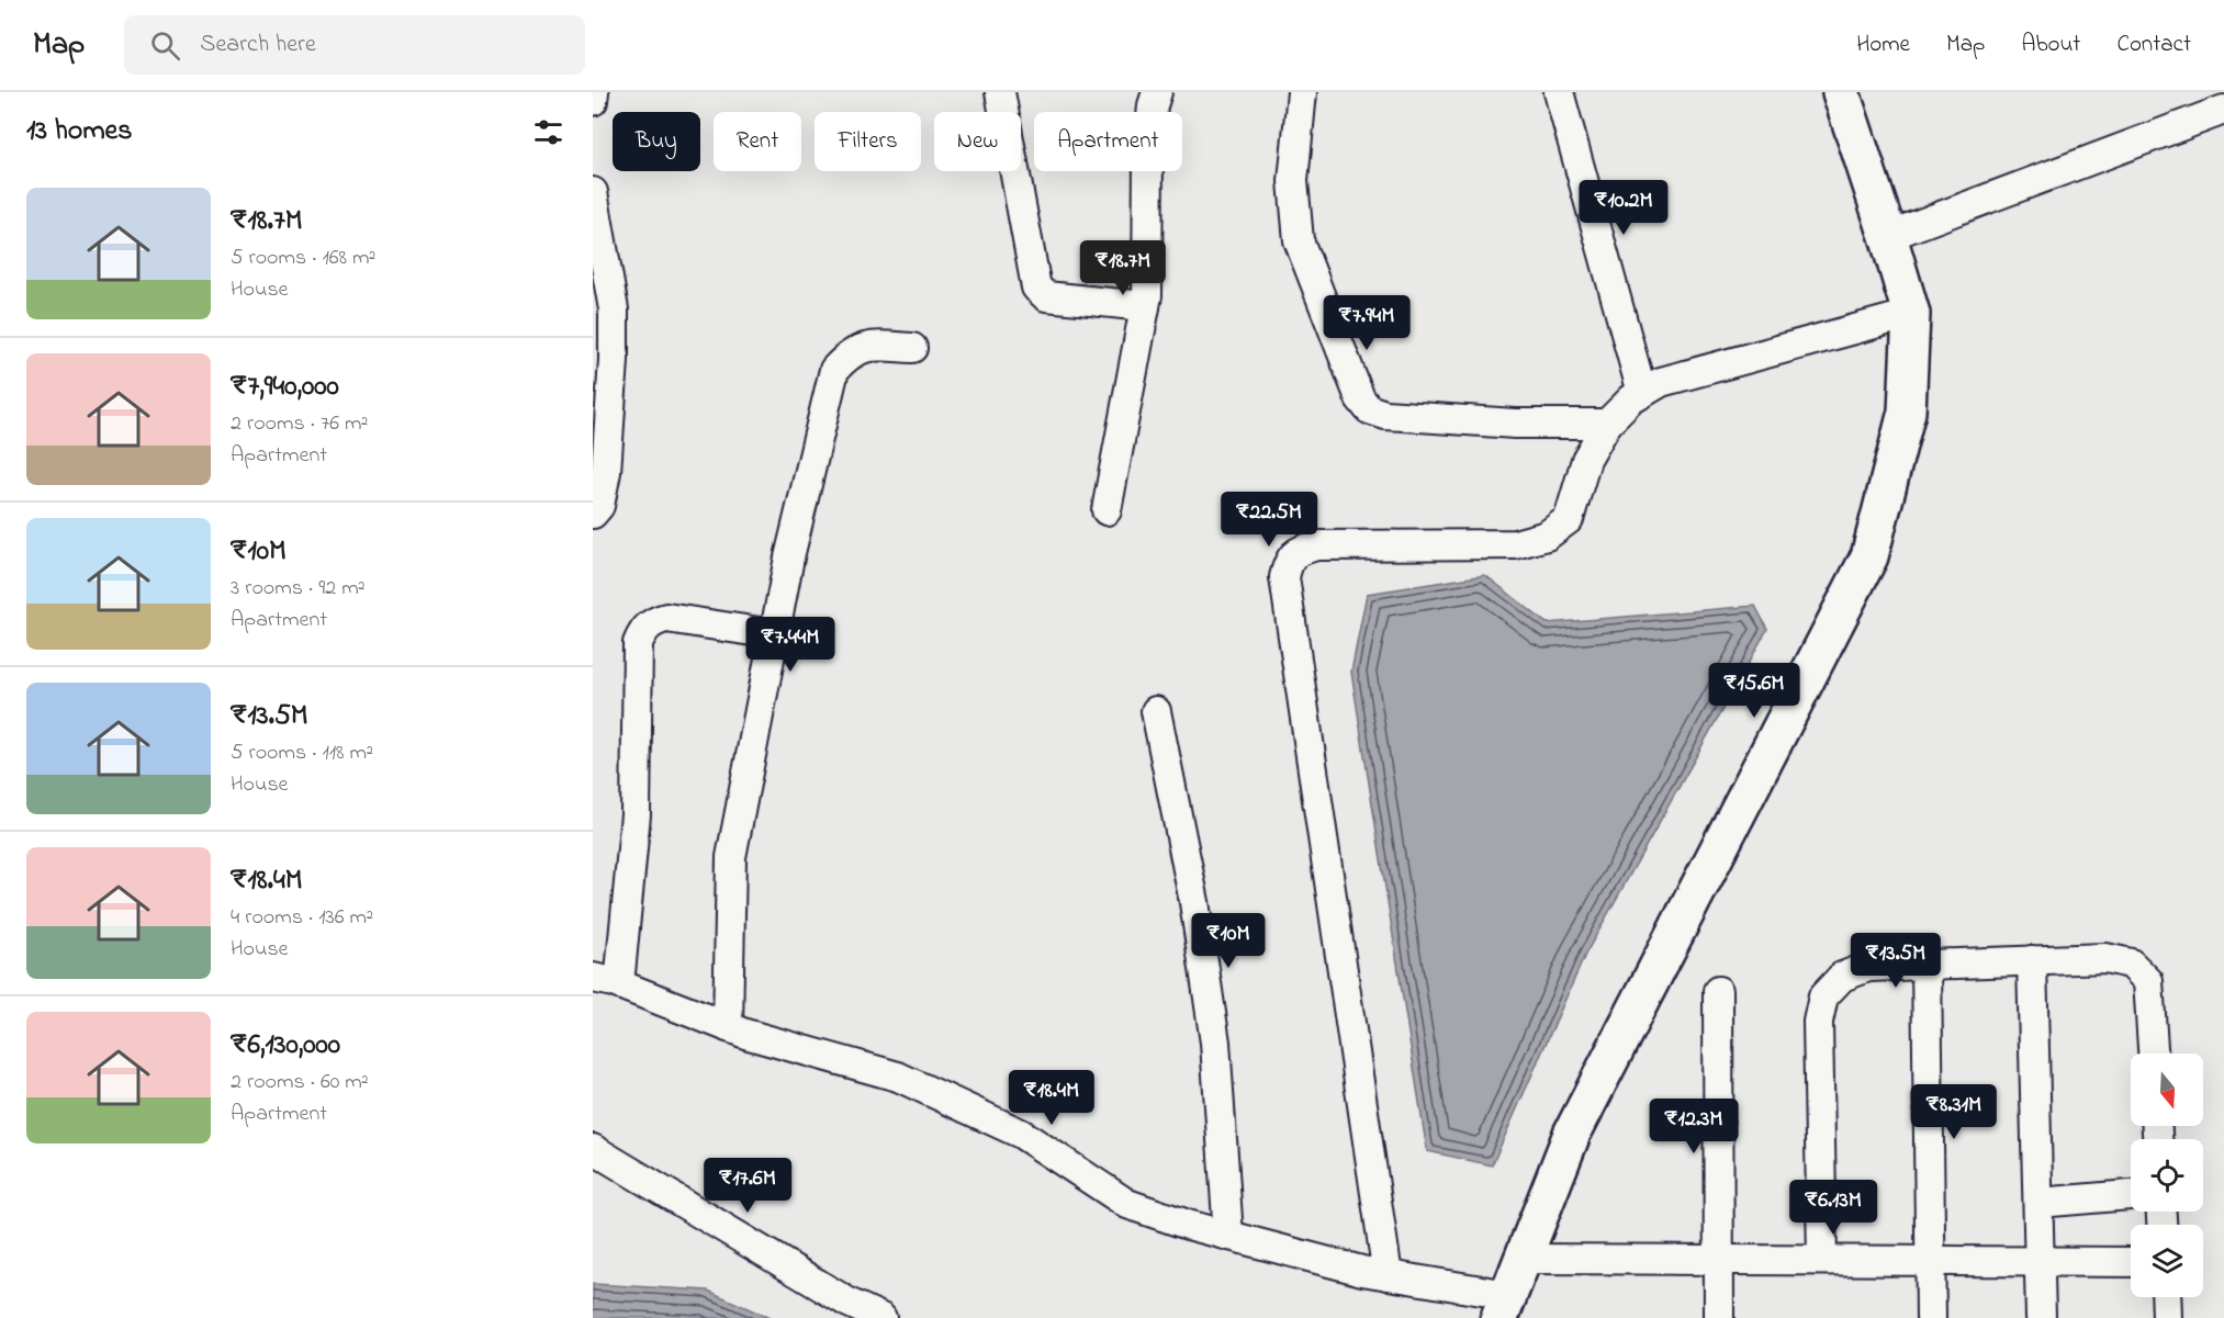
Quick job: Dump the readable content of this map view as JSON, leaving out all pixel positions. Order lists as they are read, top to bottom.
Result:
{
  "north": "bottom",
  "page": {
    "header": "Map",
    "search": "Search here",
    "nav": [
      "Home",
      "Map",
      "About",
      "Contact"
    ],
    "heading": "13 homes",
    "chip": [
      "Buy",
      "Rent",
      "Filters",
      "New",
      "Apartment"
    ],
    "list": [
      {
        "name": "₹18.7M",
        "note": "5 rooms · 168 m² · House"
      },
      {
        "name": "₹7,940,000",
        "note": "2 rooms · 76 m² · Apartment"
      },
      {
        "name": "₹10M",
        "note": "3 rooms · 92 m² · Apartment"
      },
      {
        "name": "₹13.5M",
        "note": "5 rooms · 118 m² · House"
      },
      {
        "name": "₹18.4M",
        "note": "4 rooms · 136 m² · House"
      },
      {
        "name": "₹6,130,000",
        "note": "2 rooms · 60 m² · Apartment"
      }
    ],
    "price": [
      "₹10.2M",
      "₹18.7M",
      "₹7.94M",
      "₹22.5M",
      "₹7.44M",
      "₹15.6M",
      "₹10M",
      "₹13.5M",
      "₹18.4M",
      "₹8.31M",
      "₹12.3M",
      "₹17.6M",
      "₹6.13M"
    ]
  }
}
